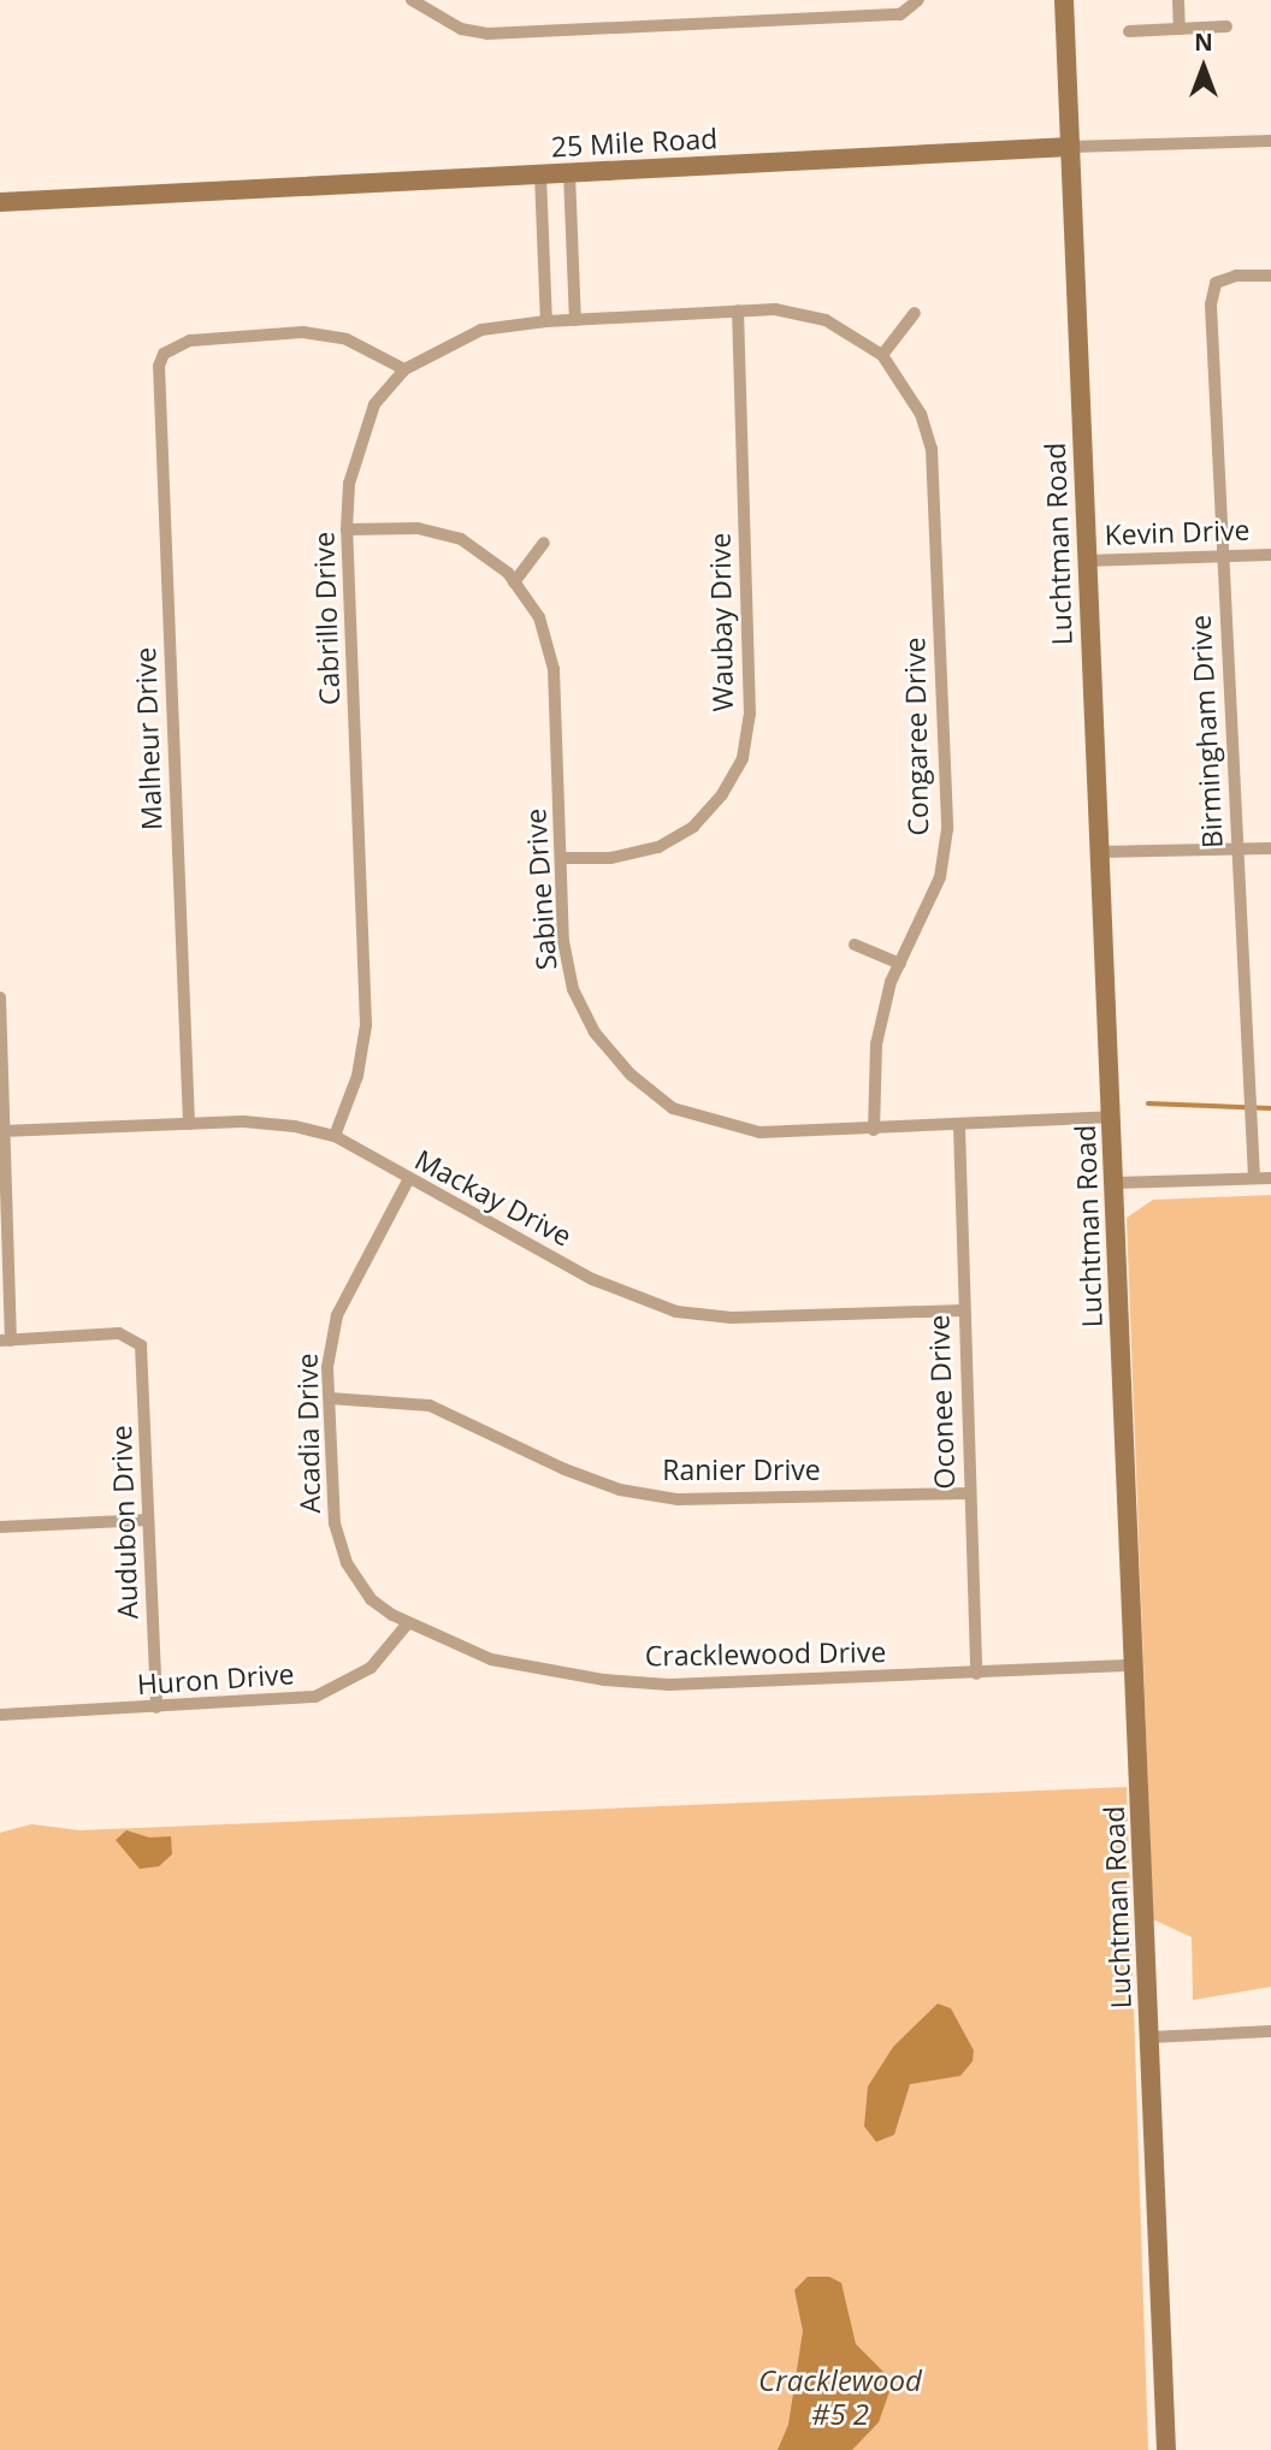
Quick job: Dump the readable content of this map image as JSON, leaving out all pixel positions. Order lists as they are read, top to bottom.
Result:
{
  "streets": {
    "street": [
      "25 Mile Road",
      "Kevin Drive",
      "Luchtman Road",
      "Cabrillo Drive",
      "Waubay Drive",
      "Birmingham Drive",
      "Congaree Drive",
      "Malheur Drive",
      "Sabine Drive",
      "Mackay Drive",
      "Oconee Drive",
      "Acadia Drive",
      "Ranier Drive",
      "Audubon Drive",
      "Cracklewood Drive",
      "Huron Drive"
    ]
  },
  "crossings": [
    ["25 Mile Road", "Luchtman Road"],
    ["Kevin Drive", "Luchtman Road"],
    ["Kevin Drive", "Birmingham Drive"],
    ["Luchtman Road", "Sabine Drive"],
    ["Luchtman Road", "Cracklewood Drive"],
    ["Cabrillo Drive", "Waubay Drive"],
    ["Cabrillo Drive", "Congaree Drive"],
    ["Cabrillo Drive", "Malheur Drive"],
    ["Cabrillo Drive", "Sabine Drive"],
    ["Cabrillo Drive", "Mackay Drive"],
    ["Waubay Drive", "Sabine Drive"],
    ["Congaree Drive", "Sabine Drive"],
    ["Malheur Drive", "Mackay Drive"],
    ["Sabine Drive", "Oconee Drive"],
    ["Mackay Drive", "Oconee Drive"],
    ["Mackay Drive", "Acadia Drive"],
    ["Oconee Drive", "Ranier Drive"],
    ["Oconee Drive", "Cracklewood Drive"],
    ["Acadia Drive", "Ranier Drive"],
    ["Acadia Drive", "Cracklewood Drive"],
    ["Acadia Drive", "Huron Drive"],
    ["Audubon Drive", "Huron Drive"],
    ["Cracklewood Drive", "Huron Drive"]
  ],
  "water": ["Cracklewood #5 2"],
  "north": "top"
}
